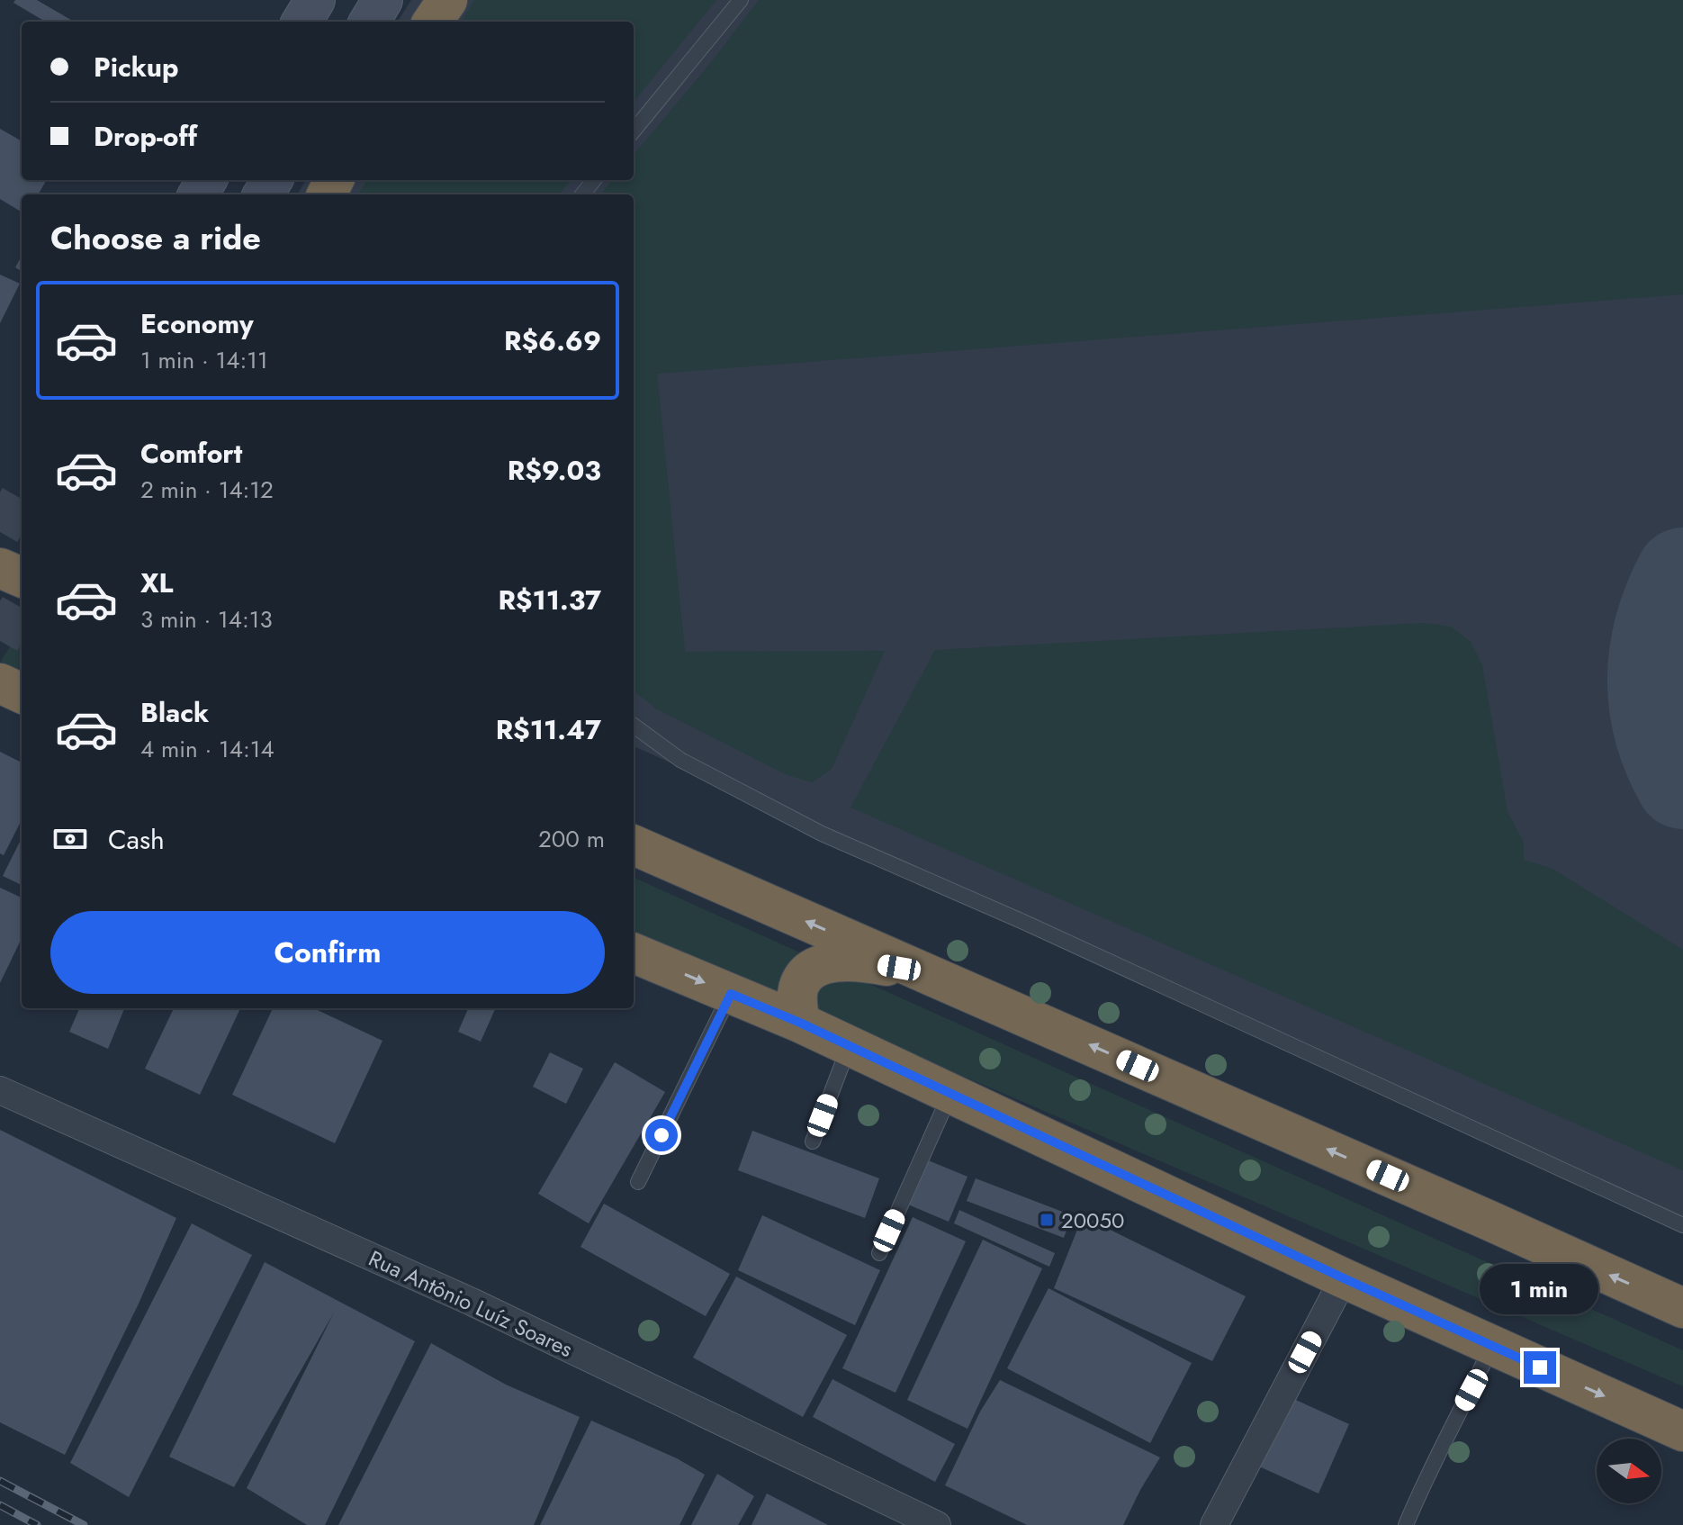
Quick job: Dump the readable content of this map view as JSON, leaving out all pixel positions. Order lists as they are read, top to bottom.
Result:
{
  "streets": {
    "street": ["Rua Antônio Luíz Soares"]
  },
  "places": {
    "transit": ["20050"]
  },
  "north": "right",
  "page": {
    "banner": ["Pickup", "Drop-off"],
    "heading": "Choose a ride",
    "list": [
      {
        "name": "Economy",
        "note": "1 min · 14:11",
        "value": "R$6.69"
      },
      {
        "name": "Comfort",
        "note": "2 min · 14:12",
        "value": "R$9.03"
      },
      {
        "name": "XL",
        "note": "3 min · 14:13",
        "value": "R$11.37"
      },
      {
        "name": "Black",
        "note": "4 min · 14:14",
        "value": "R$11.47"
      }
    ],
    "pay": ["Cash", "200 m"],
    "buttons": "Confirm",
    "bubble": "1 min"
  }
}
